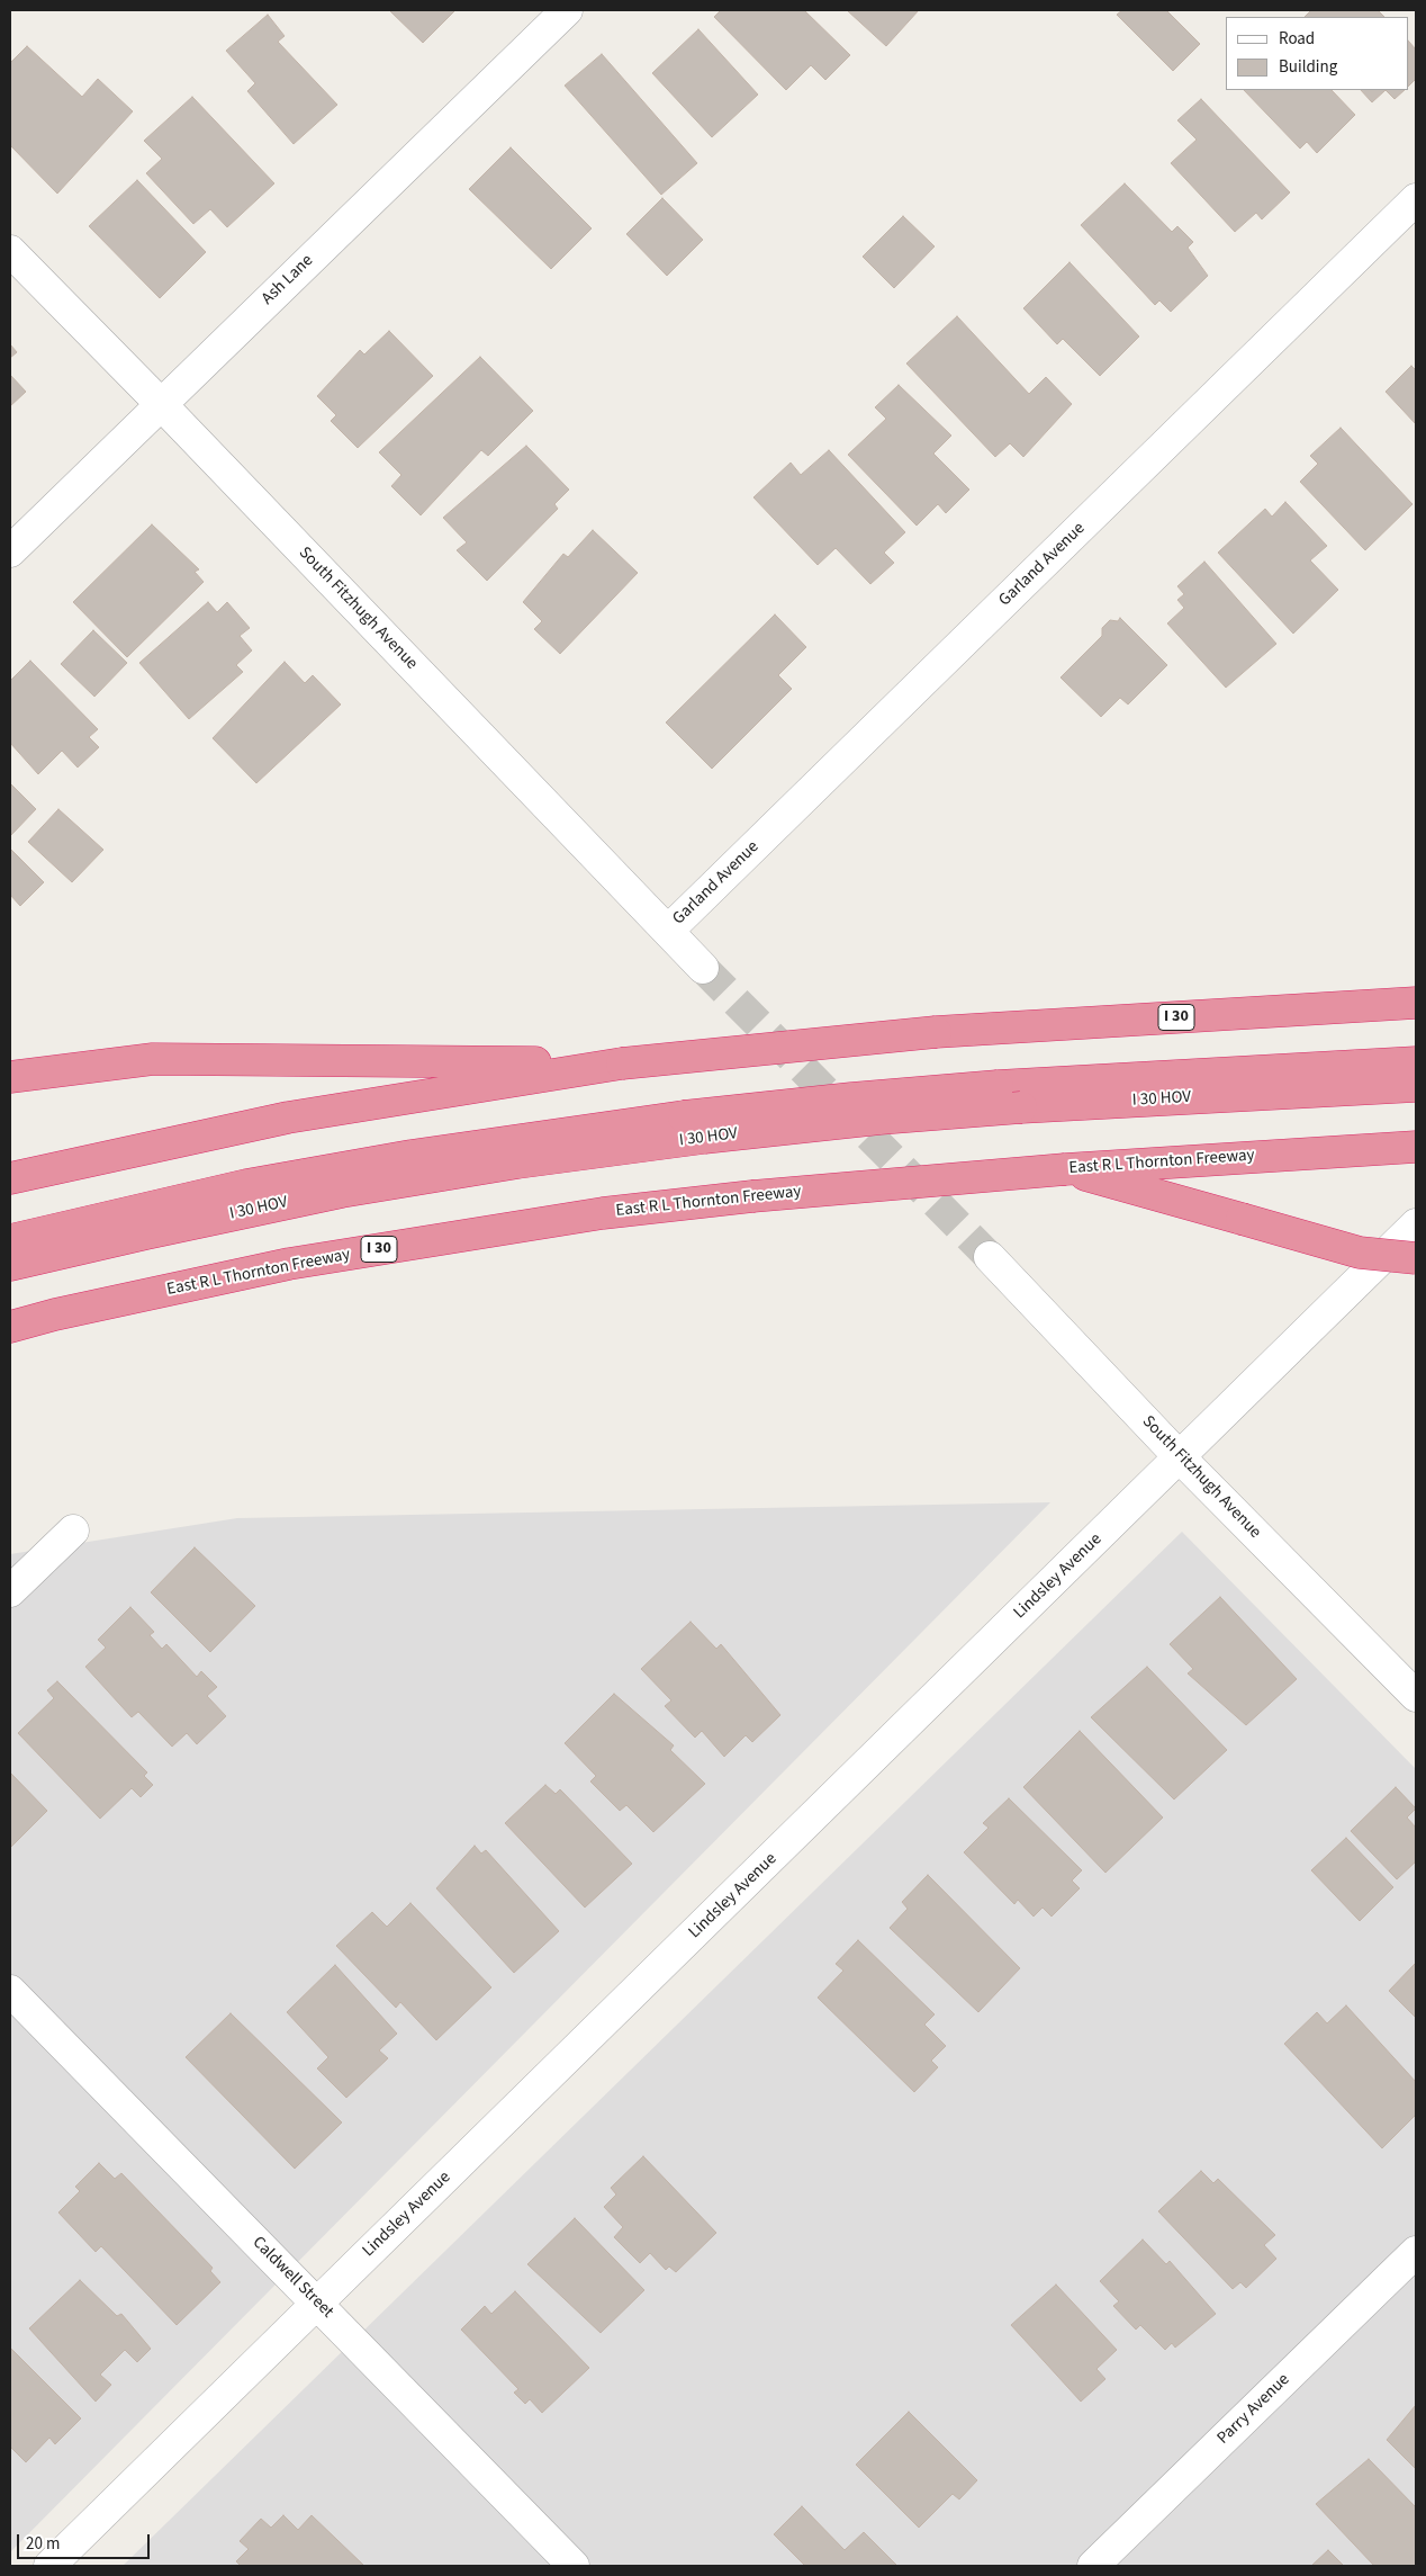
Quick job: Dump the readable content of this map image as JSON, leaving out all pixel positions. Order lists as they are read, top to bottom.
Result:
{
  "streets": {
    "highway": ["I 30", "I 30 HOV", "East R L Thornton Freeway"],
    "street": [
      "Ash Lane",
      "Garland Avenue",
      "South Fitzhugh Avenue",
      "Lindsley Avenue",
      "Caldwell Street",
      "Parry Avenue"
    ]
  },
  "crossings": [
    ["Ash Lane", "South Fitzhugh Avenue"],
    ["Garland Avenue", "South Fitzhugh Avenue"],
    ["South Fitzhugh Avenue", "Lindsley Avenue"],
    ["Lindsley Avenue", "Caldwell Street"]
  ],
  "legend": ["Road", "Building"],
  "scale_bar": "20 m"
}
